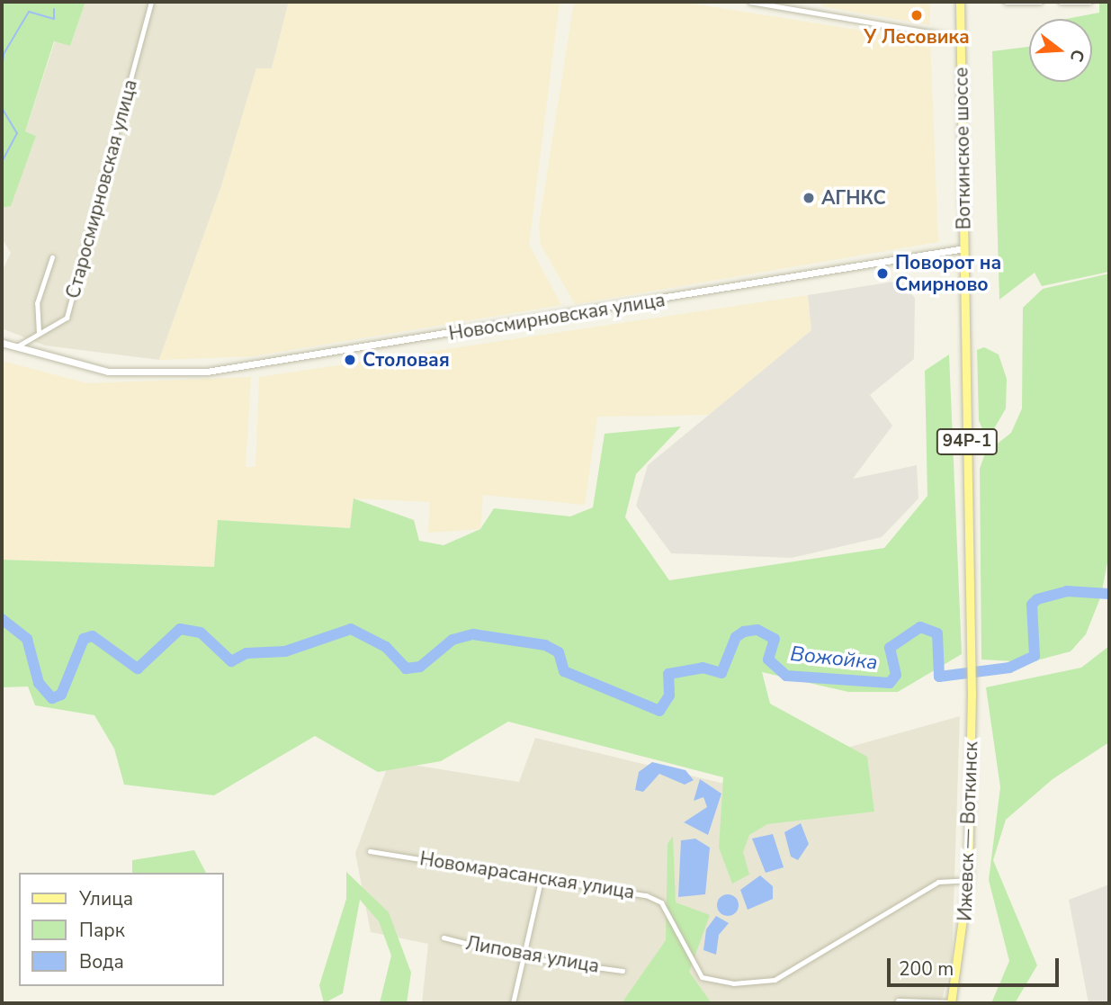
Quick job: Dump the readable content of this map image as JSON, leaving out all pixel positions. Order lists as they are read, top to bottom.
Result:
{
  "streets": {
    "main road": ["Воткинское шоссе", "94Р-1", "Ижевск — Воткинск"],
    "street": [
      "Старосмирновская улица",
      "Новосмирновская улица",
      "Новомарасанская улица",
      "Липовая улица"
    ]
  },
  "crossings": [
    ["Воткинское шоссе", "Новосмирновская улица"],
    ["Воткинское шоссе", "Ижевск — Воткинск"],
    ["Старосмирновская улица", "Новосмирновская улица"],
    ["Ижевск — Воткинск", "Новомарасанская улица"]
  ],
  "water": ["Вожойка"],
  "places": [
    "У Лесовика",
    "АГНКС",
    "Поворот на Смирново",
    "Столовая"
  ],
  "legend": ["Улица", "Парк", "Вода"],
  "scale_bar": "200 m",
  "north": "right"
}
